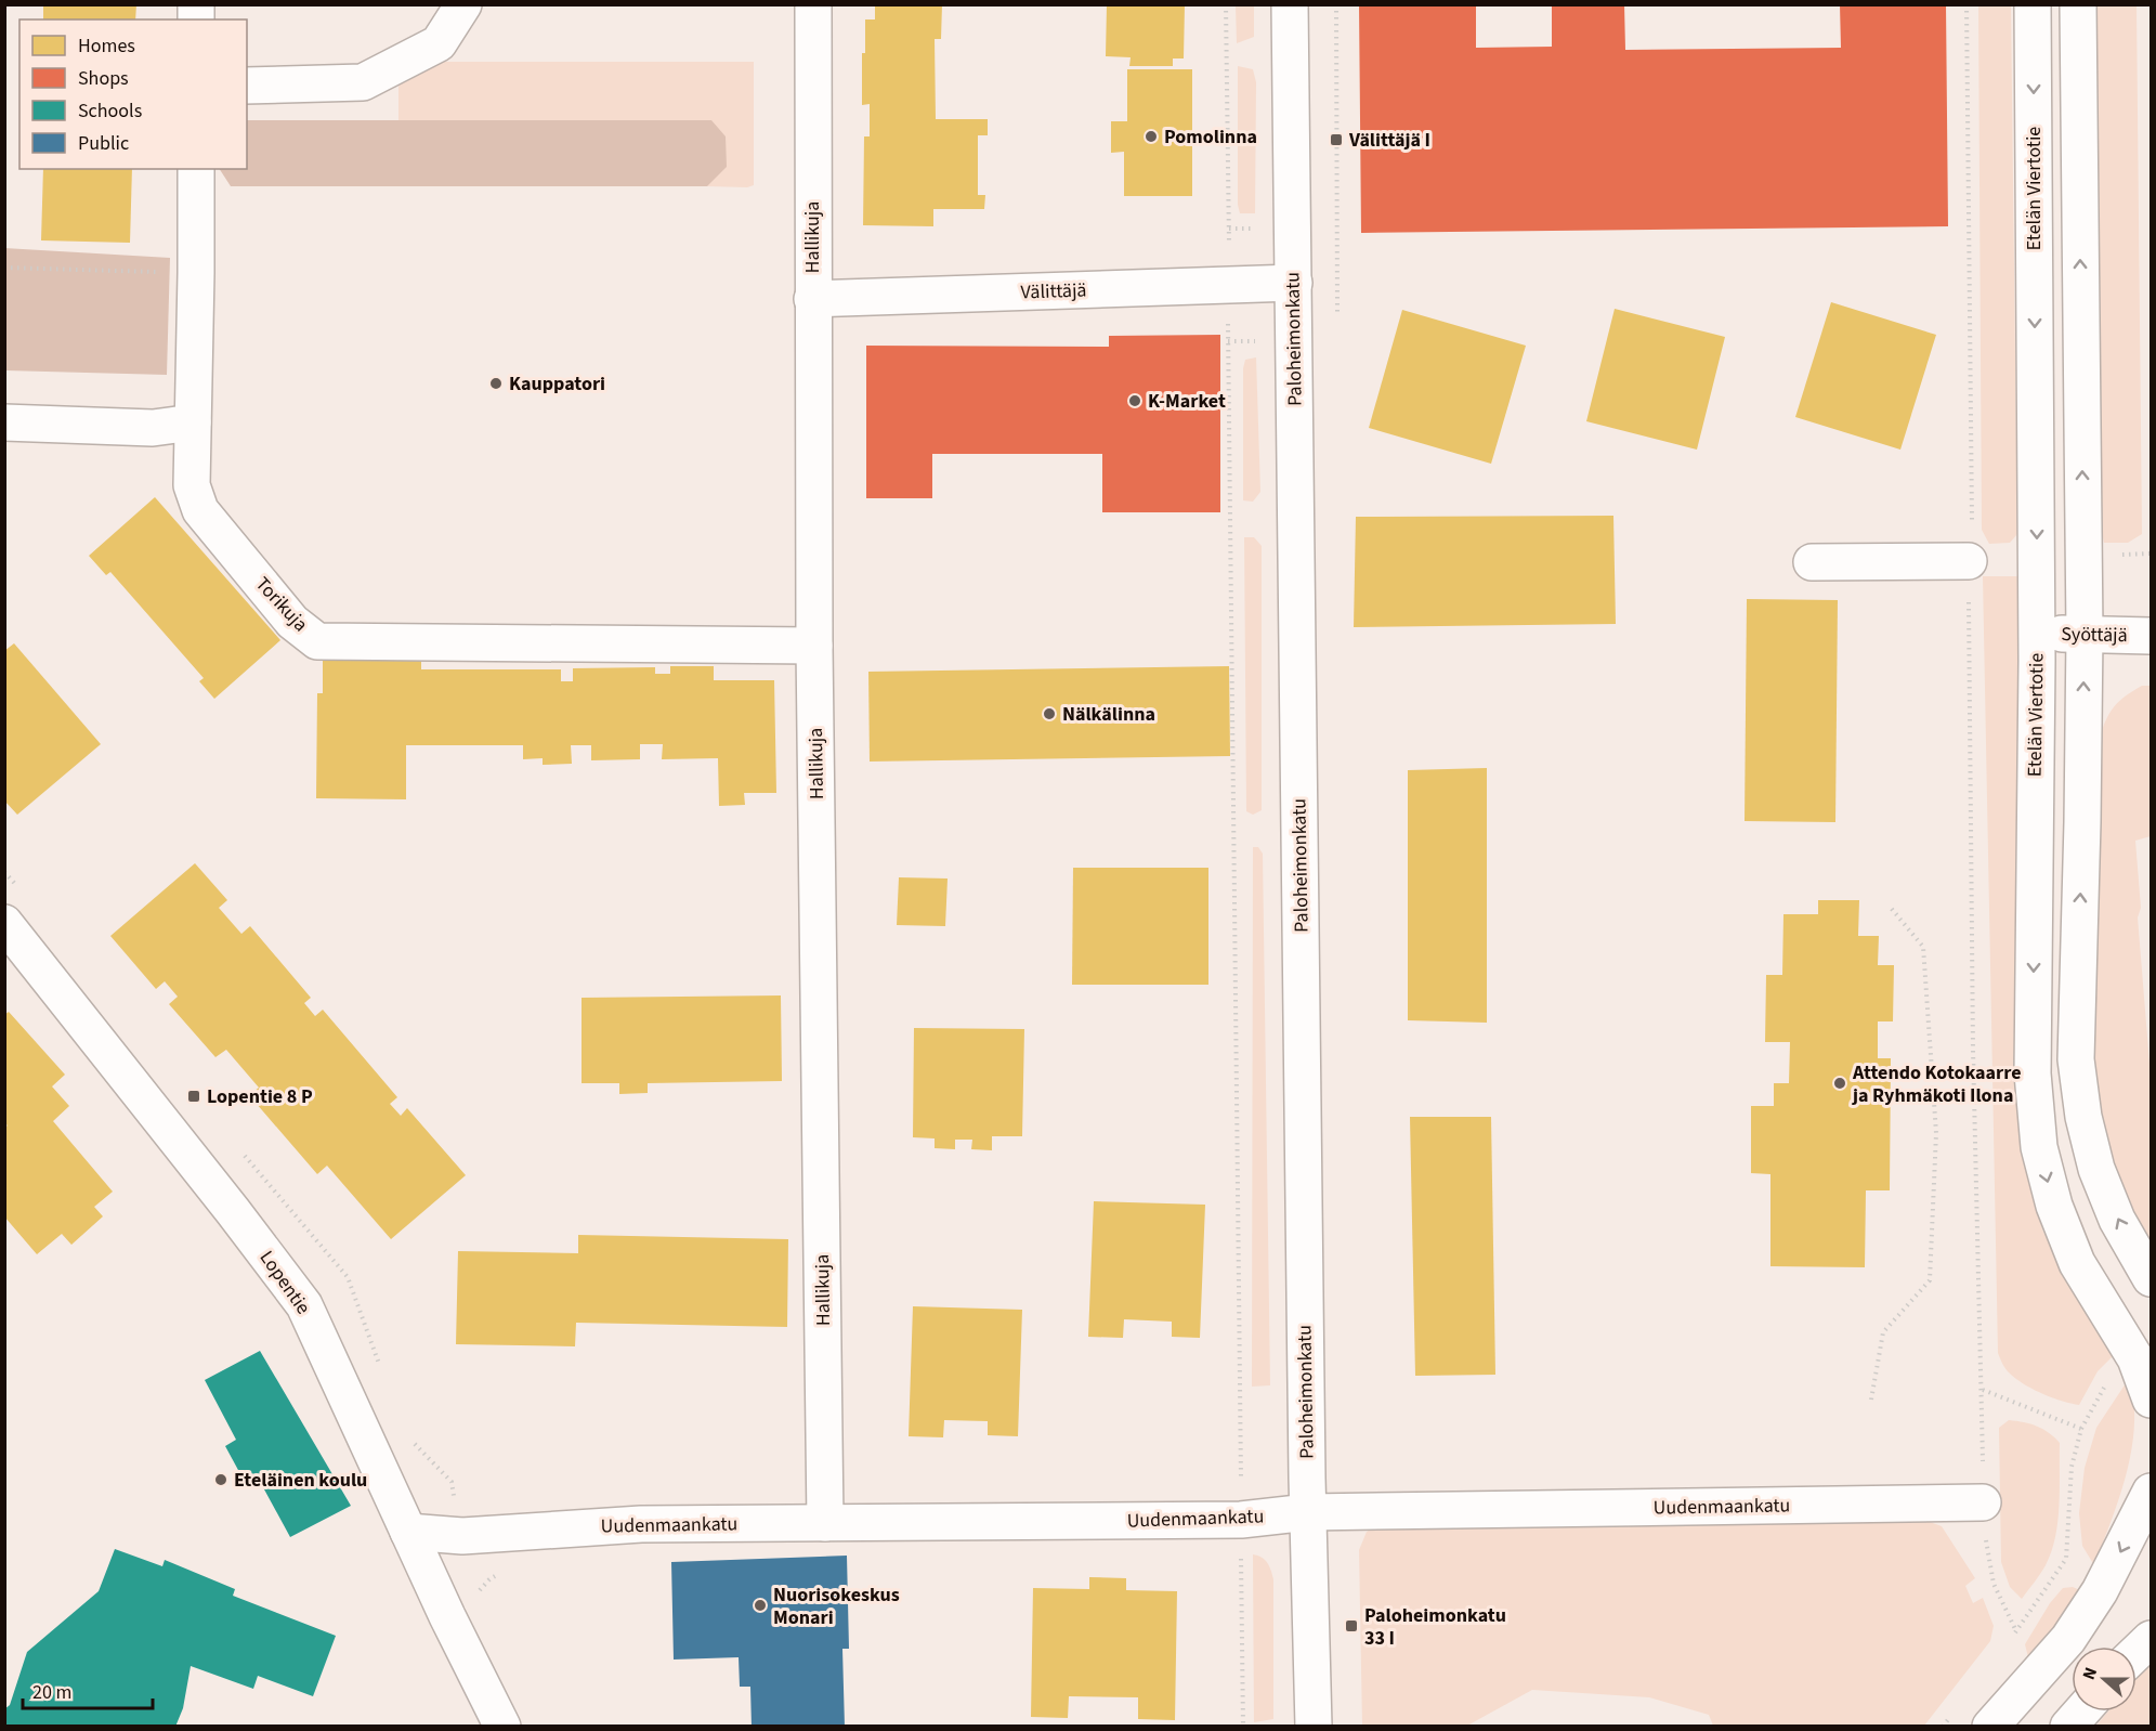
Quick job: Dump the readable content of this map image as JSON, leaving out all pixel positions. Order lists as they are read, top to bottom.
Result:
{
  "streets": {
    "street": [
      "Etelän Viertotie",
      "Hallikuja",
      "Välittäjä",
      "Paloheimonkatu",
      "Torikuja",
      "Syöttäjä",
      "Lopentie",
      "Uudenmaankatu"
    ]
  },
  "crossings": [
    ["Etelän Viertotie", "Syöttäjä"],
    ["Hallikuja", "Välittäjä"],
    ["Hallikuja", "Torikuja"],
    ["Hallikuja", "Uudenmaankatu"],
    ["Välittäjä", "Paloheimonkatu"],
    ["Paloheimonkatu", "Uudenmaankatu"],
    ["Lopentie", "Uudenmaankatu"]
  ],
  "places": {
    "other": [
      "Pomolinna",
      "Kauppatori",
      "K-Market",
      "Nälkälinna",
      "Attendo Kotokaarre ja Ryhmäkoti Ilona",
      "Eteläinen koulu",
      "Nuorisokeskus Monari"
    ],
    "transit": ["Välittäjä I", "Lopentie 8 P", "Paloheimonkatu 33 I"]
  },
  "legend": [
    "Homes",
    "Shops",
    "Schools",
    "Public"
  ],
  "scale_bar": "20 m",
  "north": "left"
}
